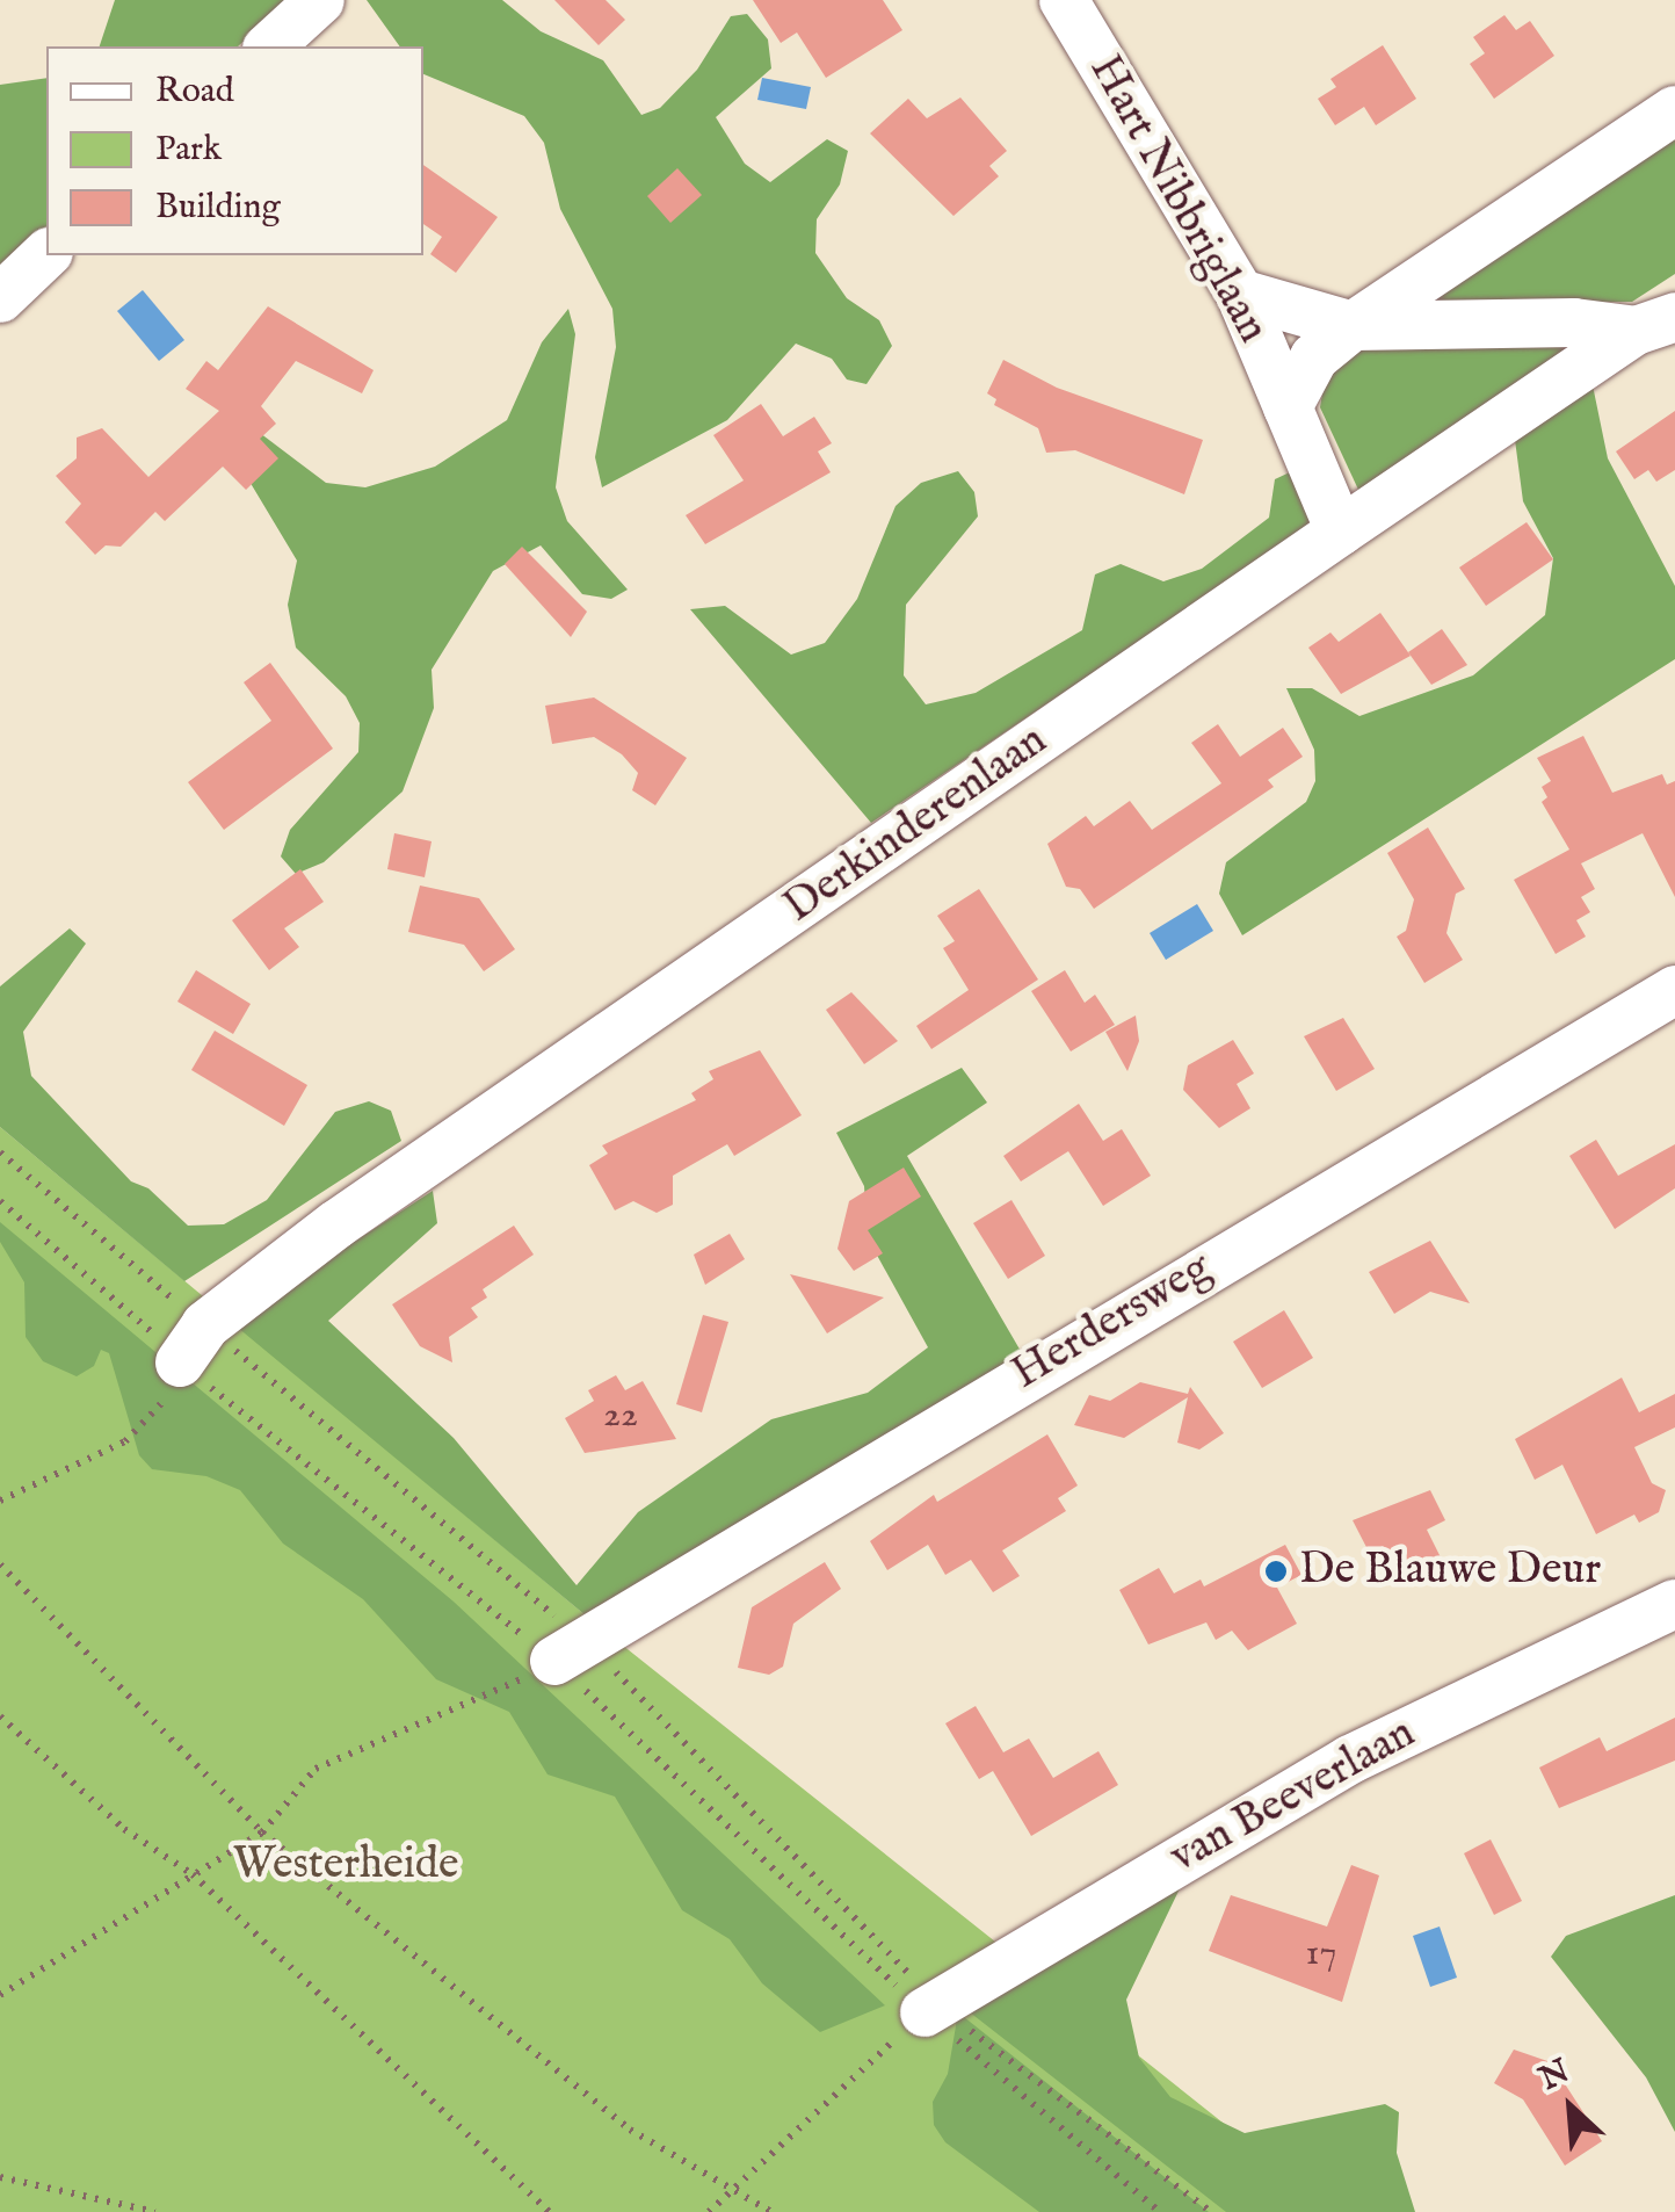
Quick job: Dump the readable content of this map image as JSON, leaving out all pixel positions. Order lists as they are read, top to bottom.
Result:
{
  "streets": {
    "street": [
      "Hart Nibbriglaan",
      "Derkinderenlaan",
      "Herdersweg",
      "van Beeverlaan"
    ]
  },
  "crossings": [
    ["Hart Nibbriglaan", "Derkinderenlaan"]
  ],
  "parks": ["Westerheide"],
  "places": ["De Blauwe Deur"],
  "house_numbers": ["22", "17"],
  "legend": ["Road", "Park", "Building"],
  "north": "top left"
}
